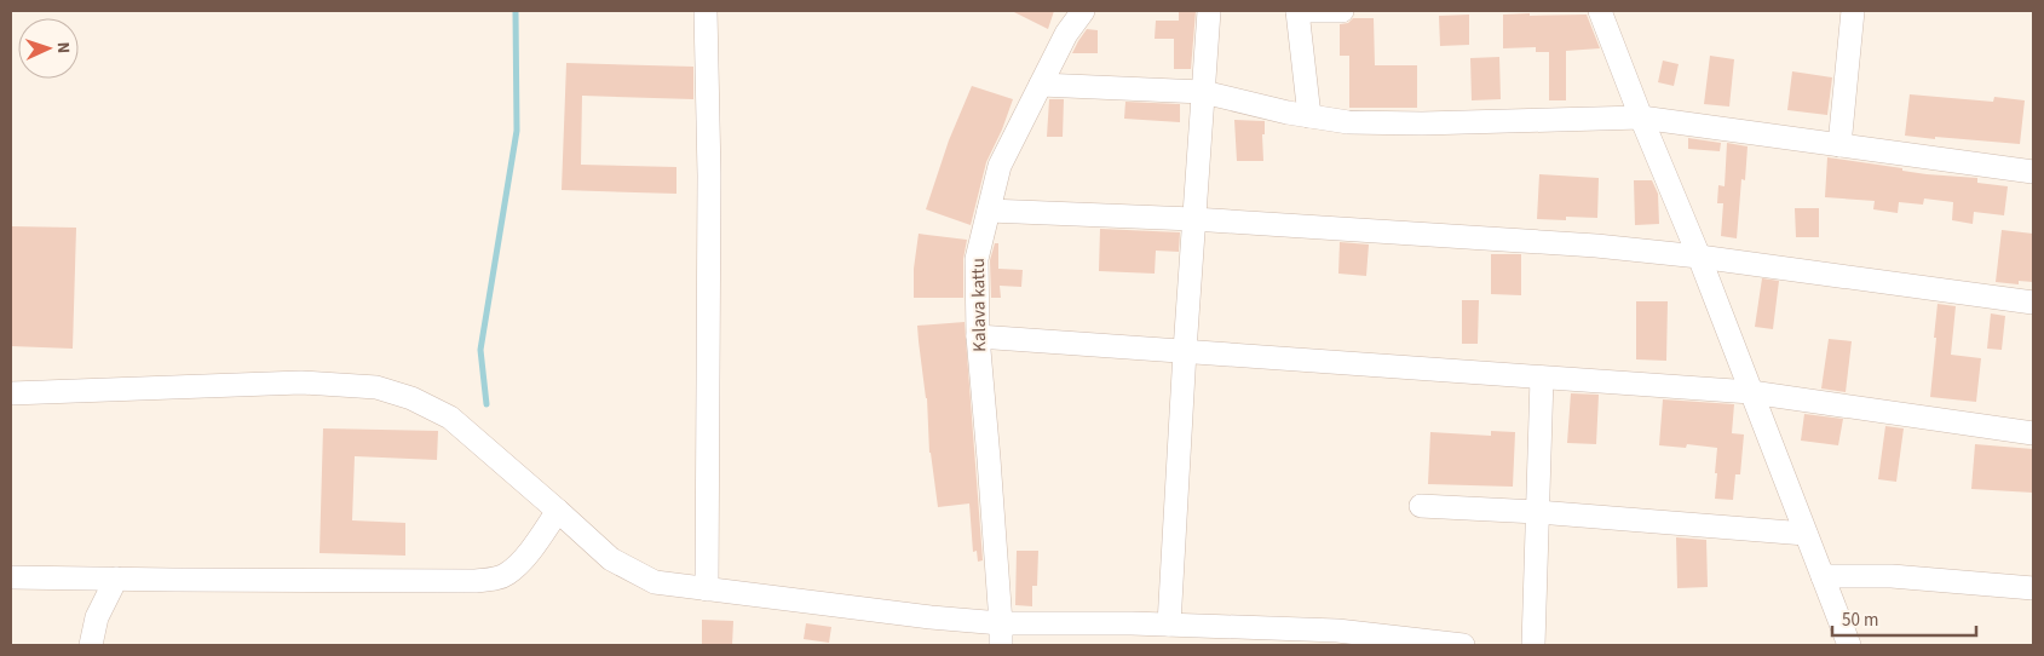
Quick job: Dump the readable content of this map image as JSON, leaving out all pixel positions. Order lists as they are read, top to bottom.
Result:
{
  "streets": {
    "street": ["Kalava kattu"]
  },
  "scale_bar": "50 m",
  "north": "right"
}
